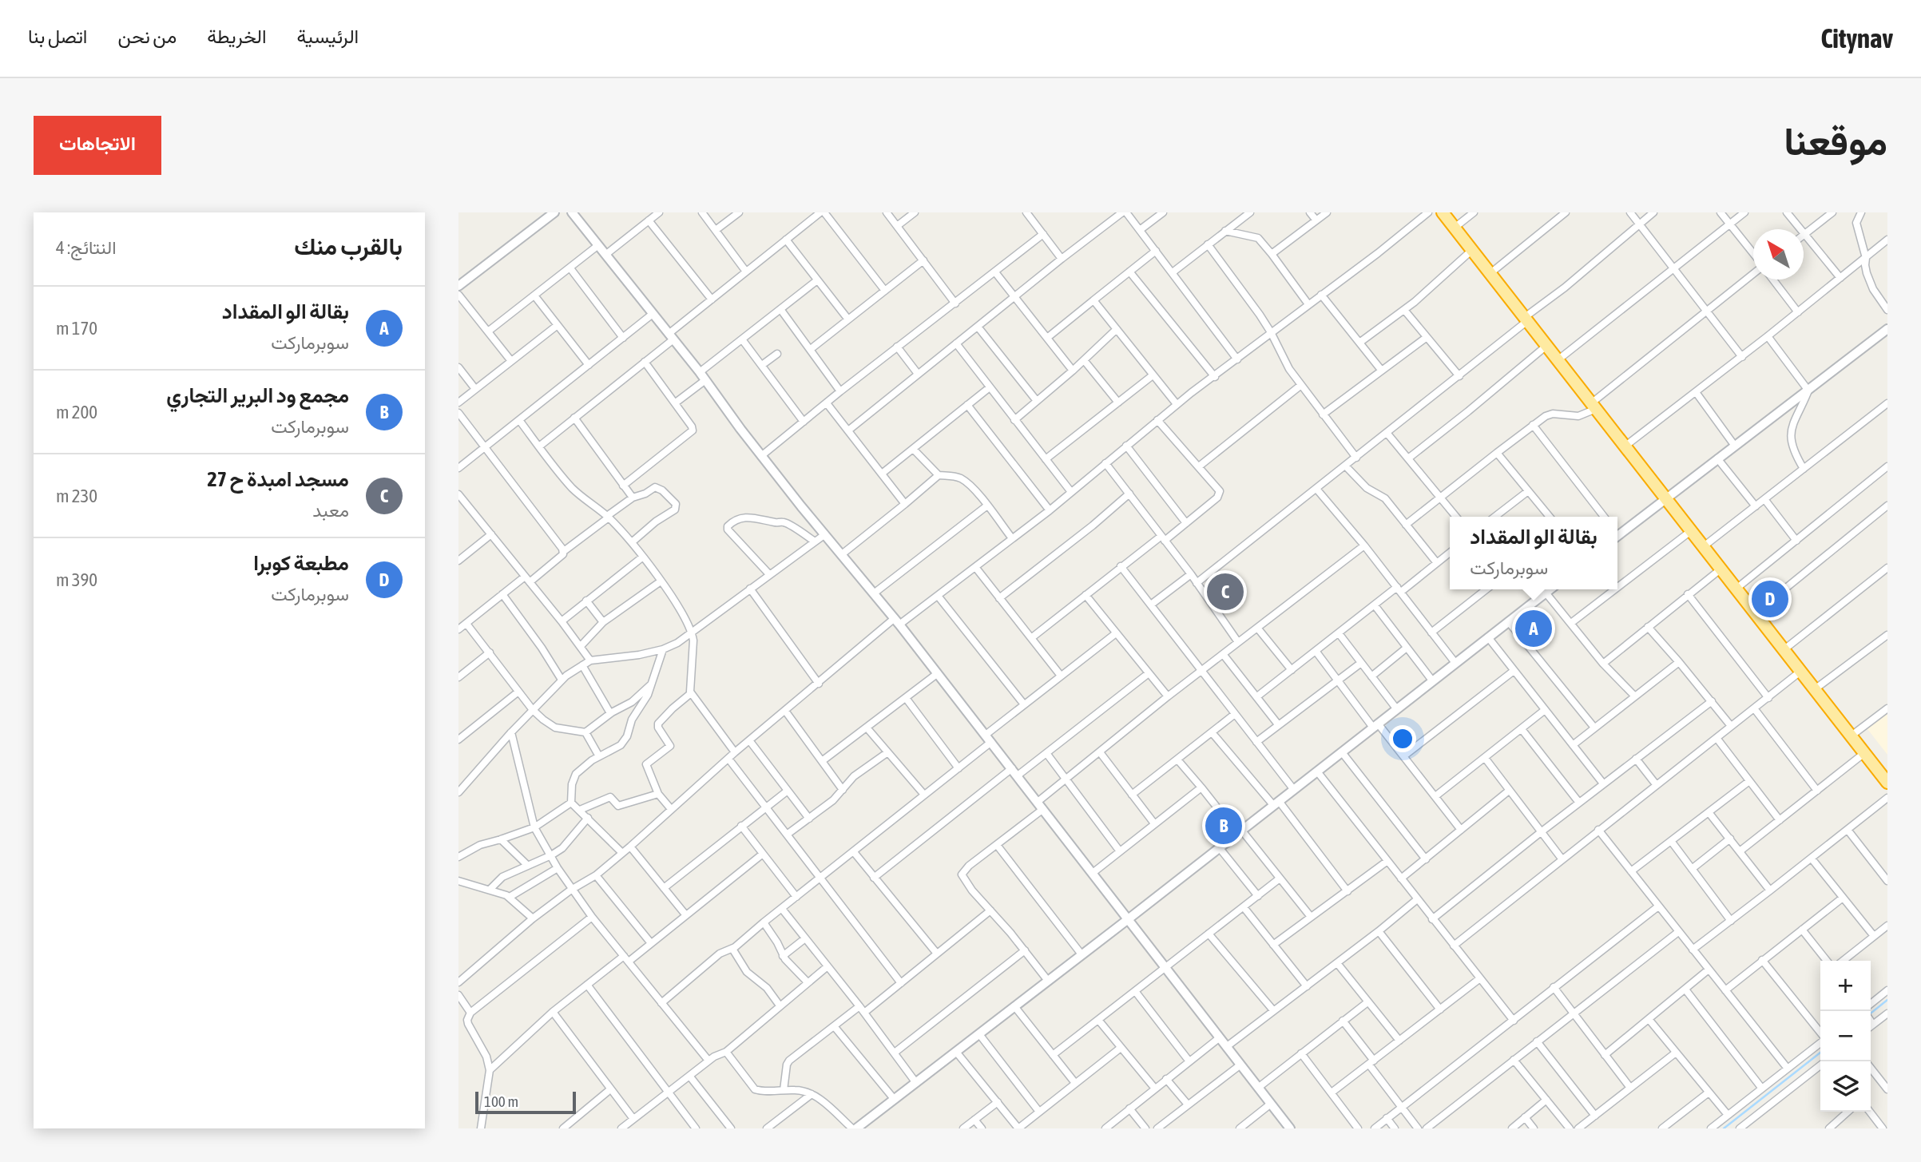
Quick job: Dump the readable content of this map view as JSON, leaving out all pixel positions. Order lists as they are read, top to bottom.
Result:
{
  "scale_bar": "100 m",
  "north": "top left",
  "page": {
    "header": "Citynav",
    "nav": [
      "الرئيسية",
      "الخريطة",
      "من نحن",
      "اتصل بنا"
    ],
    "title": "موقعنا",
    "buttons": "الاتجاهات",
    "heading": ["بالقرب منك", "النتائج: 4"],
    "list": [
      {
        "mark": "A",
        "name": "بقالة الو المقداد",
        "note": "سوبرماركت",
        "value": "170 m"
      },
      {
        "mark": "B",
        "name": "مجمع ود البرير التجاري",
        "note": "سوبرماركت",
        "value": "200 m"
      },
      {
        "mark": "C",
        "name": "مسجد امبدة ح 27",
        "note": "معبد",
        "value": "230 m"
      },
      {
        "mark": "D",
        "name": "مطبعة كوبرا",
        "note": "سوبرماركت",
        "value": "390 m"
      }
    ],
    "popup": ["بقالة الو المقداد", "سوبرماركت"],
    "pins": [
      "C",
      "D",
      "A",
      "B"
    ],
    "map_buttons": ["+", "−"],
    "scale": "100 m"
  }
}
